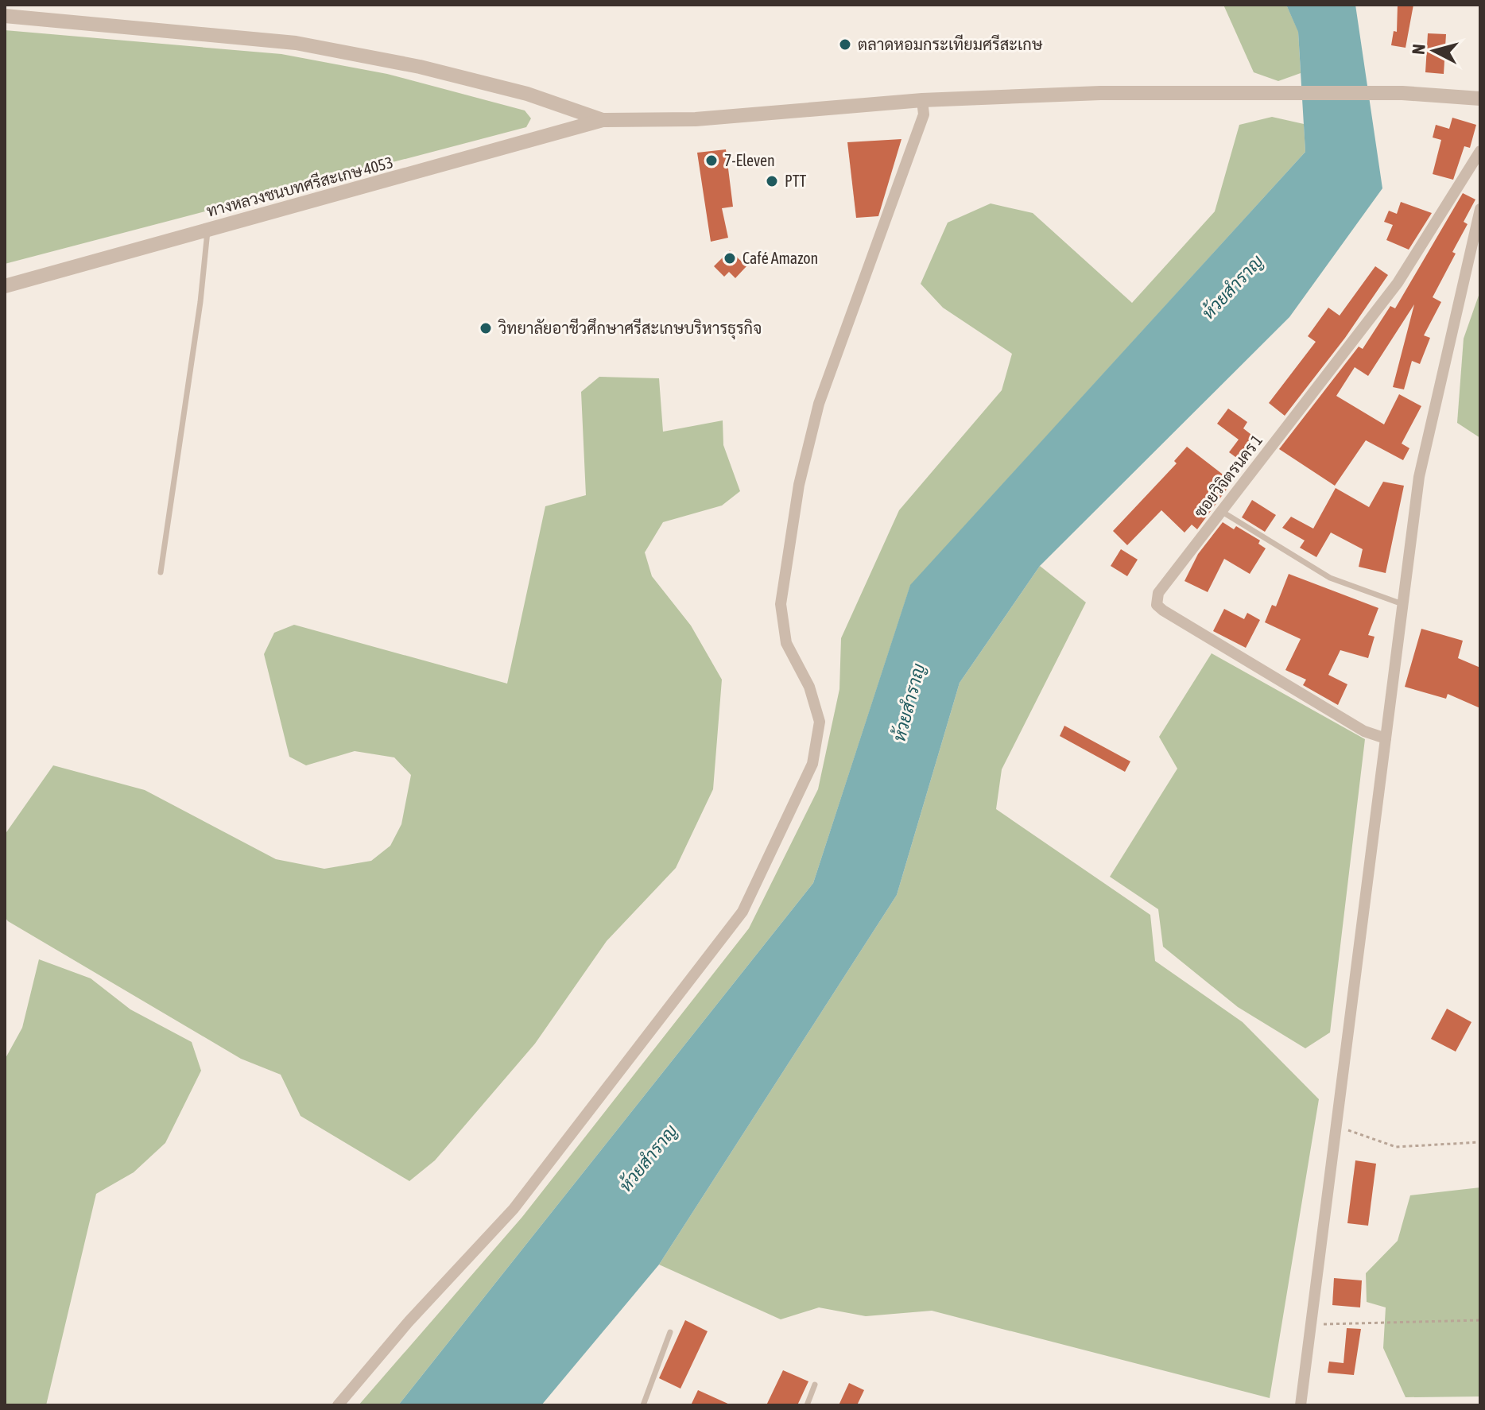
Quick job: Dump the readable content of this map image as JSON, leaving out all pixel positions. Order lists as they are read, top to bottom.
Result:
{
  "streets": {
    "street": ["ทางหลวงชนบทศรีสะเกษ 4053", "ซอยวิจิตรนคร 1"]
  },
  "water": ["ห้วยสำราญ"],
  "places": [
    "ตลาดหอมกระเทียมศรีสะเกษ",
    "7-Eleven",
    "PTT",
    "Café Amazon",
    "วิทยาลัยอาชีวศึกษาศรีสะเกษบริหารธุรกิจ"
  ],
  "north": "left"
}
